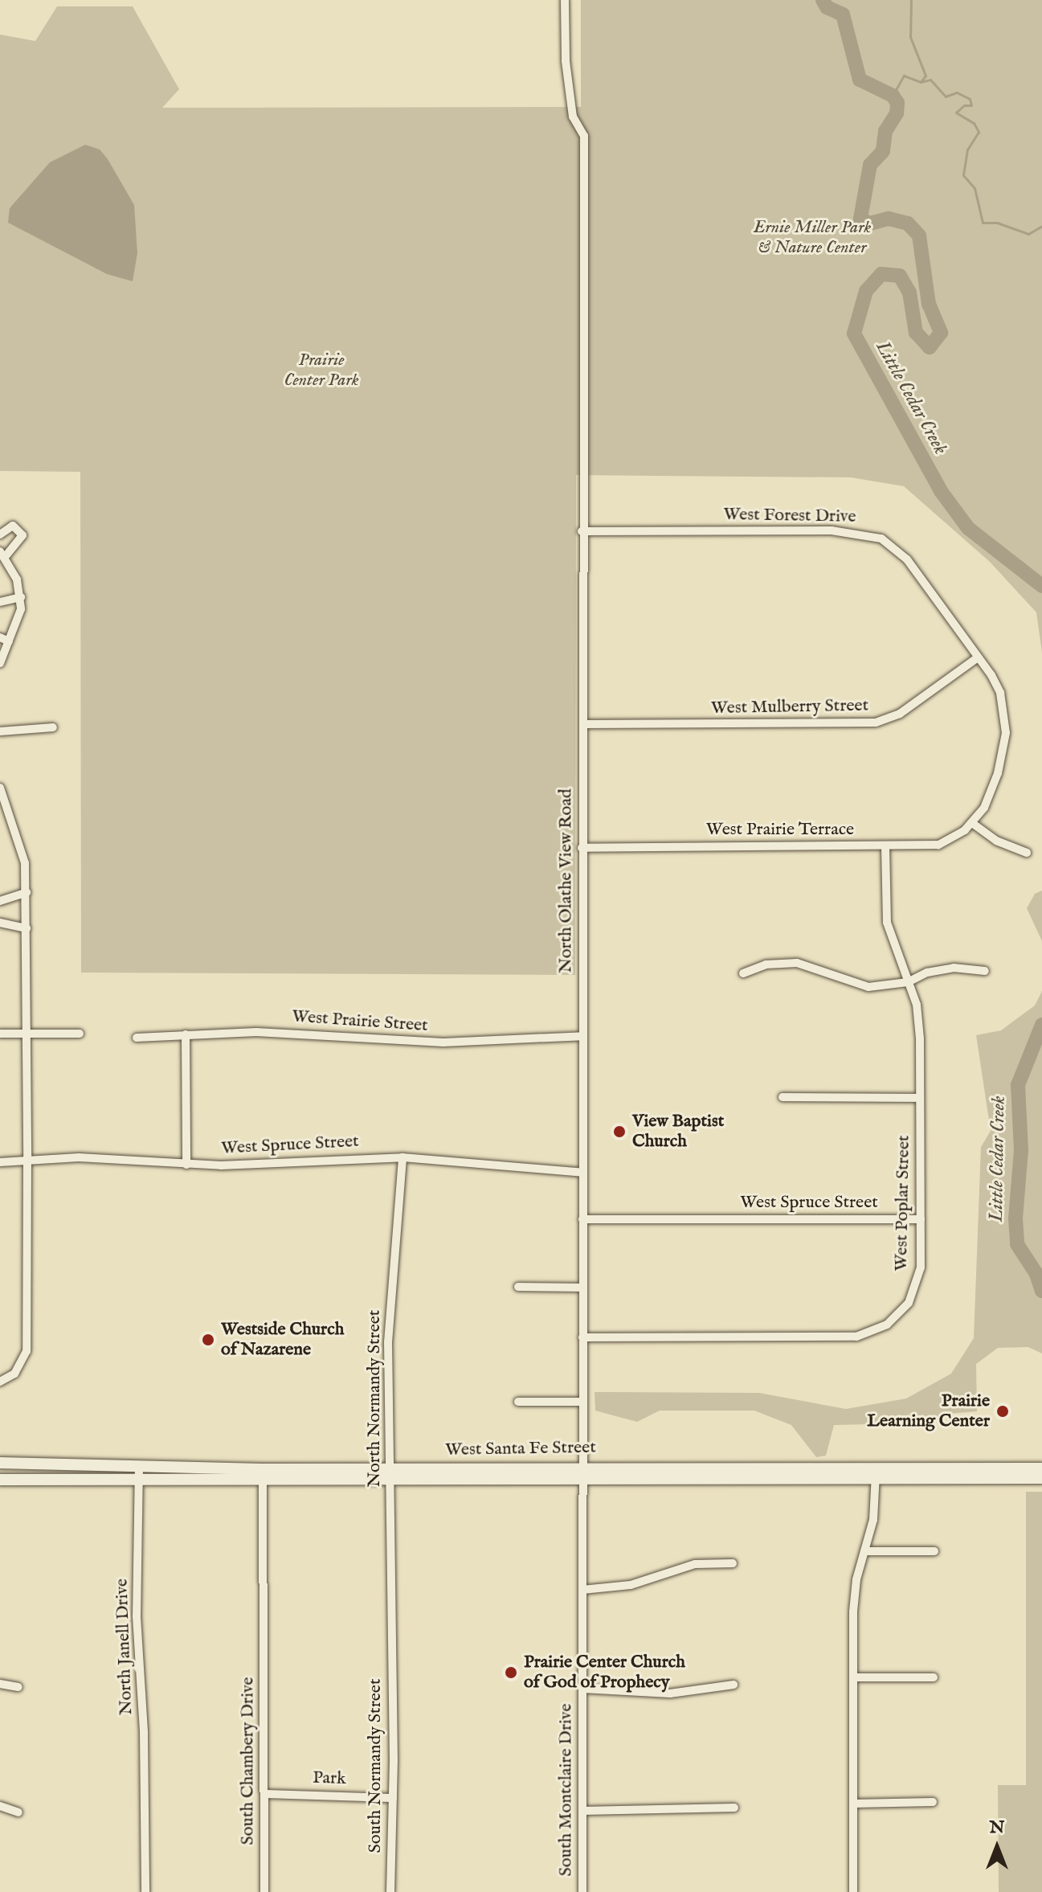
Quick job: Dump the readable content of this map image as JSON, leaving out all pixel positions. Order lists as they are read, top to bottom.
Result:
{
  "streets": {
    "street": [
      "West Forest Drive",
      "West Mulberry Street",
      "West Prairie Terrace",
      "North Olathe View Road",
      "West Prairie Street",
      "West Spruce Street",
      "West Poplar Street",
      "North Normandy Street",
      "West Santa Fe Street",
      "North Janell Drive",
      "South Chambery Drive",
      "South Normandy Street",
      "Park",
      "South Montclaire Drive"
    ]
  },
  "crossings": [
    ["West Forest Drive", "West Mulberry Street"],
    ["West Forest Drive", "West Prairie Terrace"],
    ["West Forest Drive", "North Olathe View Road"],
    ["West Mulberry Street", "West Prairie Terrace"],
    ["West Mulberry Street", "North Olathe View Road"],
    ["West Prairie Terrace", "North Olathe View Road"],
    ["West Prairie Terrace", "West Poplar Street"],
    ["North Olathe View Road", "West Prairie Street"],
    ["North Olathe View Road", "West Spruce Street"],
    ["North Olathe View Road", "West Poplar Street"],
    ["North Olathe View Road", "West Santa Fe Street"],
    ["North Olathe View Road", "South Montclaire Drive"],
    ["West Spruce Street", "West Poplar Street"],
    ["West Spruce Street", "North Normandy Street"],
    ["North Normandy Street", "West Santa Fe Street"],
    ["North Normandy Street", "South Normandy Street"],
    ["West Santa Fe Street", "North Janell Drive"],
    ["West Santa Fe Street", "South Chambery Drive"],
    ["South Chambery Drive", "Park"],
    ["South Normandy Street", "Park"]
  ],
  "water": ["Little Cedar Creek"],
  "parks": ["Ernie Miller Park & Nature Center", "Prairie Center Park"],
  "places": [
    "View Baptist Church",
    "Westside Church of Nazarene",
    "Prairie Learning Center",
    "Prairie Center Church of God of Prophecy"
  ],
  "north": "top"
}
